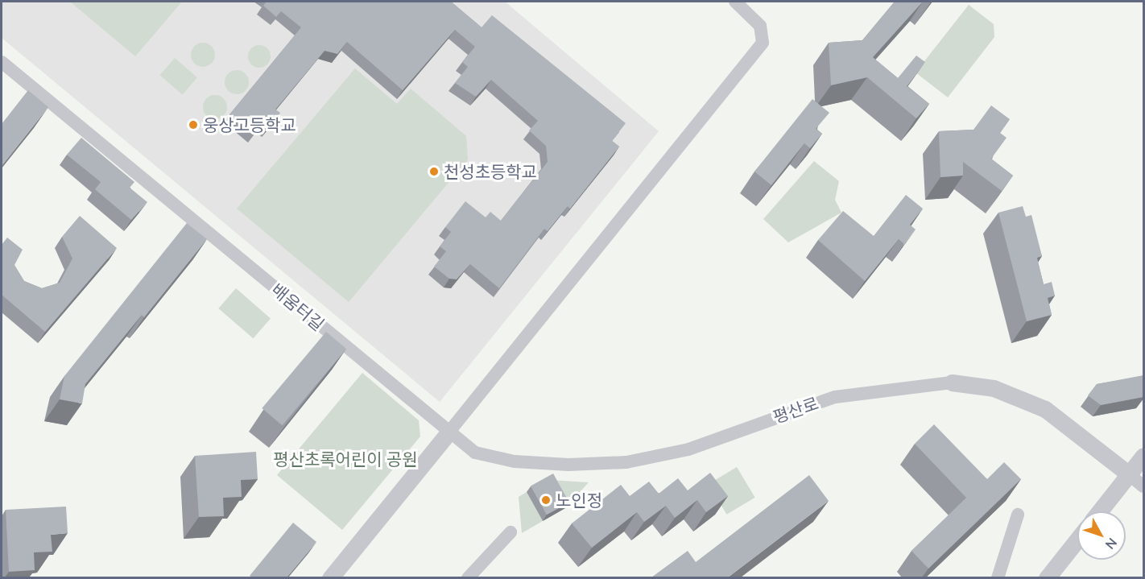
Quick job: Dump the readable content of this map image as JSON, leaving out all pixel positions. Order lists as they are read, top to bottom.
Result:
{
  "streets": {
    "street": ["배움터길", "평산로"]
  },
  "crossings": [
    ["배움터길", "평산로"]
  ],
  "parks": ["평산초록어린이 공원"],
  "places": ["웅상고등학교", "천성초등학교", "노인정"],
  "north": "bottom right"
}
